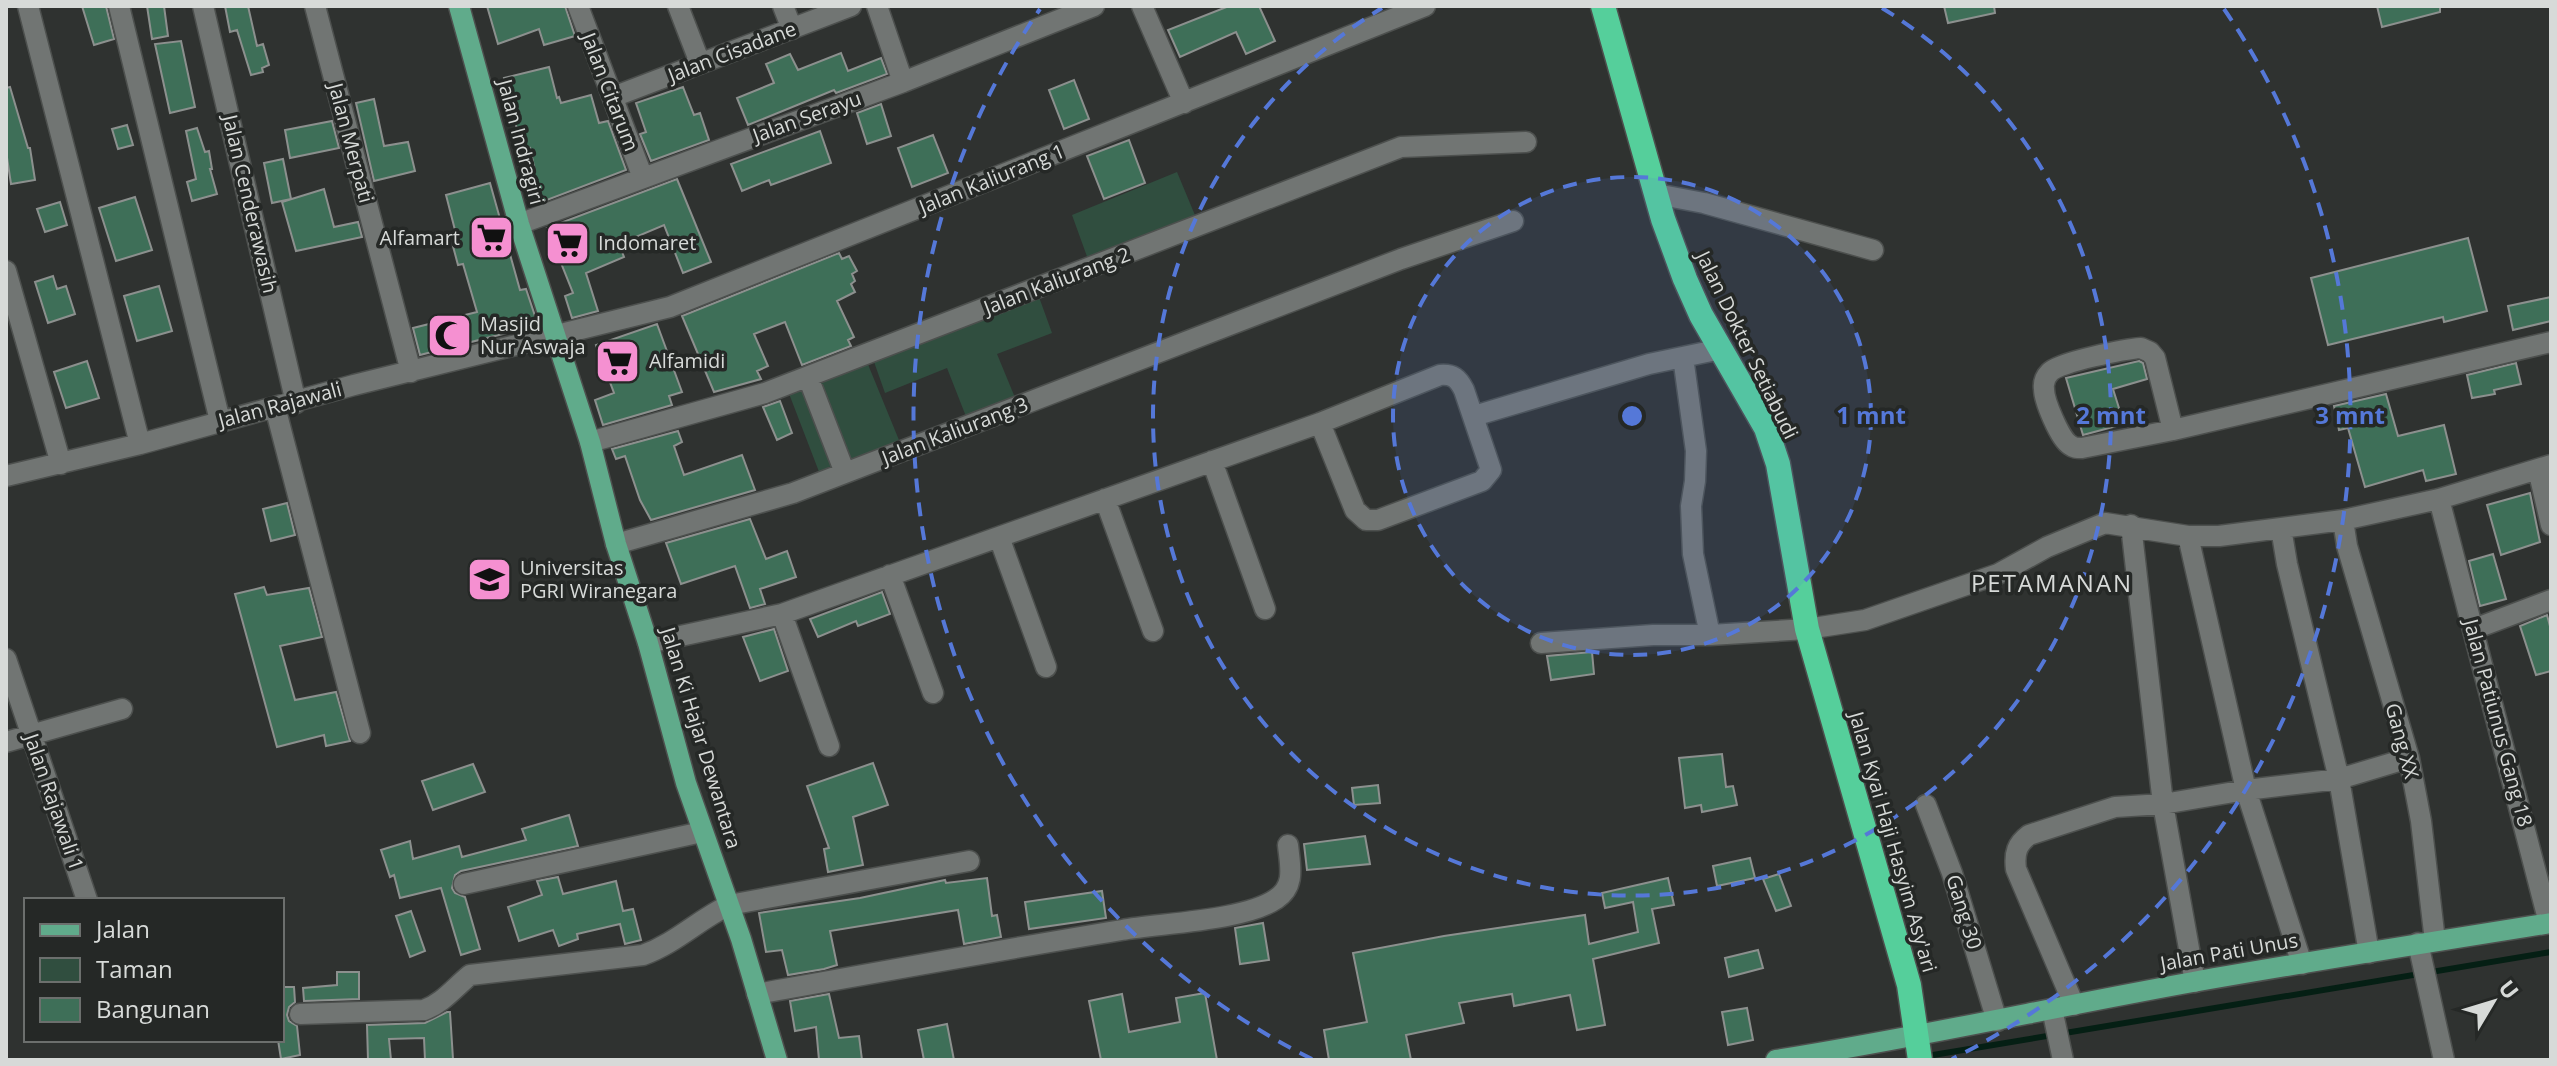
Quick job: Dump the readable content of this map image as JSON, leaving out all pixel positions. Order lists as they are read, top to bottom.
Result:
{
  "streets": {
    "highway": ["Jalan Dokter Setiabudi", "Jalan Kyai Haji Hasyim Asy'ari"],
    "main road": ["Jalan Indragiri", "Jalan Ki Hajar Dewantara", "Jalan Pati Unus"],
    "street": [
      "Jalan Cisadane",
      "Jalan Citarum",
      "Jalan Serayu",
      "Jalan Merpati",
      "Jalan Kaliurang 1",
      "Jalan Cenderawasih",
      "Jalan Kaliurang 2",
      "Jalan Rajawali",
      "Jalan Kaliurang 3",
      "Jalan Patiunus Gang 18",
      "Gang XX",
      "Jalan Rajawali 1",
      "Gang 30"
    ]
  },
  "crossings": [
    ["Jalan Cisadane", "Jalan Citarum"],
    ["Jalan Citarum", "Jalan Serayu"],
    ["Jalan Serayu", "Jalan Indragiri"],
    ["Jalan Indragiri", "Jalan Kaliurang 1"],
    ["Jalan Indragiri", "Jalan Rajawali"],
    ["Jalan Indragiri", "Jalan Ki Hajar Dewantara"],
    ["Jalan Merpati", "Jalan Rajawali"],
    ["Jalan Kaliurang 1", "Jalan Rajawali"],
    ["Jalan Kaliurang 1", "Jalan Ki Hajar Dewantara"],
    ["Jalan Cenderawasih", "Jalan Rajawali"],
    ["Jalan Kaliurang 2", "Jalan Ki Hajar Dewantara"],
    ["Jalan Dokter Setiabudi", "Jalan Kyai Haji Hasyim Asy'ari"],
    ["Jalan Rajawali", "Jalan Ki Hajar Dewantara"],
    ["Jalan Kaliurang 3", "Jalan Ki Hajar Dewantara"],
    ["Jalan Patiunus Gang 18", "Jalan Pati Unus"],
    ["Gang XX", "Jalan Pati Unus"],
    ["Jalan Kyai Haji Hasyim Asy'ari", "Jalan Pati Unus"],
    ["Gang 30", "Jalan Pati Unus"]
  ],
  "districts": ["PETAMANAN"],
  "places": {
    "supermarket": ["Alfamart", "Indomaret", "Alfamidi"],
    "mosque": ["Masjid Nur Aswaja"],
    "school or university": ["Universitas PGRI Wiranegara"]
  },
  "legend": ["Jalan", "Taman", "Bangunan"],
  "north": "top right",
  "rings": ["1 mnt", "2 mnt", "3 mnt"]
}
